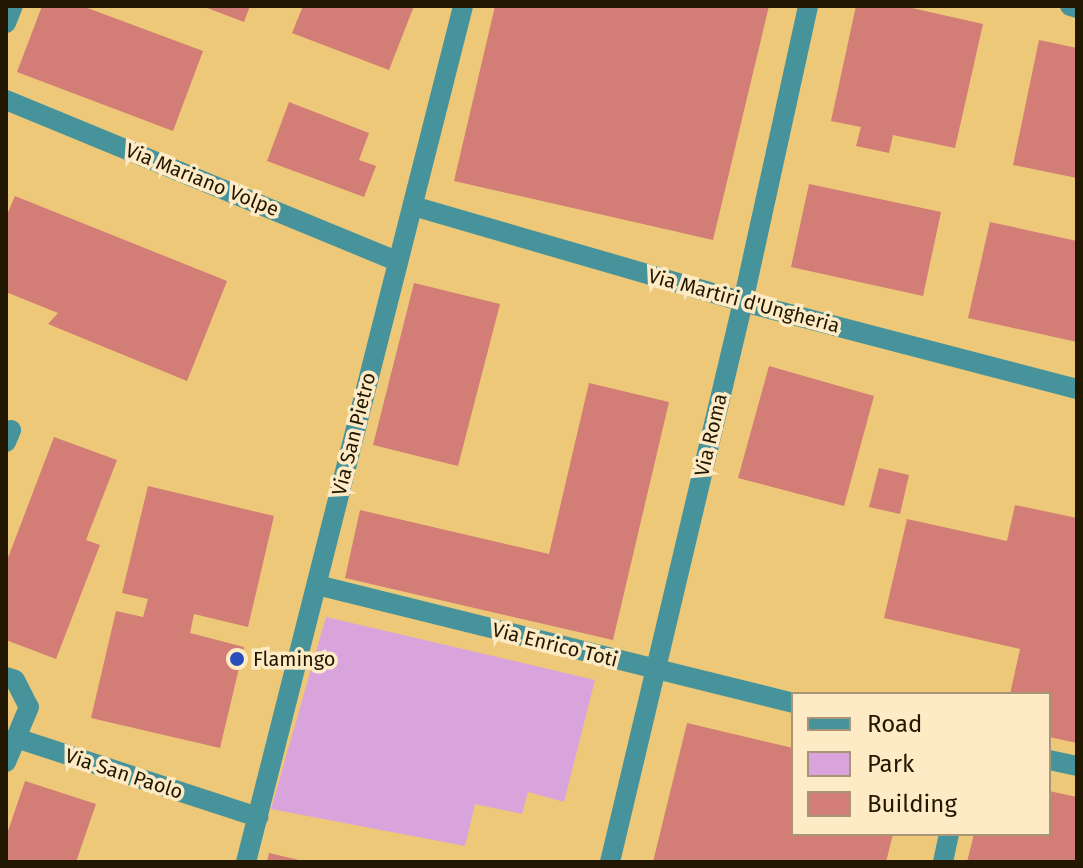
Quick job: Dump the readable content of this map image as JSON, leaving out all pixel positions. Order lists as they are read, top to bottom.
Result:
{
  "streets": {
    "street": [
      "Via Mariano Volpe",
      "Via Martiri d'Ungheria",
      "Via San Pietro",
      "Via Roma",
      "Via Enrico Toti",
      "Via San Paolo"
    ]
  },
  "crossings": [
    ["Via Mariano Volpe", "Via San Pietro"],
    ["Via Martiri d'Ungheria", "Via San Pietro"],
    ["Via Martiri d'Ungheria", "Via Roma"],
    ["Via San Pietro", "Via Enrico Toti"],
    ["Via San Pietro", "Via San Paolo"],
    ["Via Roma", "Via Enrico Toti"]
  ],
  "places": ["Flamingo"],
  "legend": ["Road", "Park", "Building"]
}
